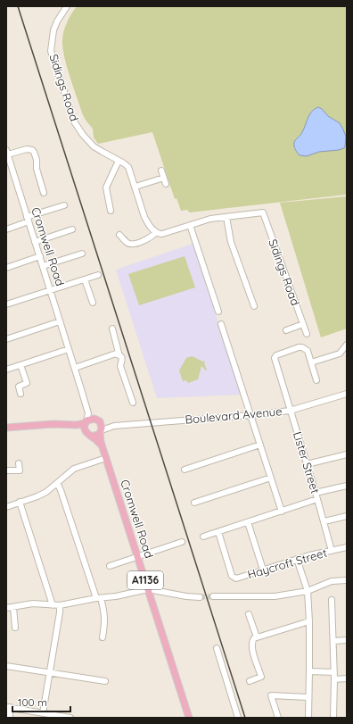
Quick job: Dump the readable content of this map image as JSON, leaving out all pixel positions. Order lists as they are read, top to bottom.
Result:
{
  "streets": {
    "main road": ["Cromwell Road", "A1136"],
    "street": [
      "Sidings Road",
      "Boulevard Avenue",
      "Lister Street",
      "Haycroft Street"
    ]
  },
  "crossings": [
    ["Cromwell Road", "Boulevard Avenue"],
    ["Cromwell Road", "A1136"],
    ["Boulevard Avenue", "Lister Street"],
    ["Boulevard Avenue", "A1136"],
    ["Lister Street", "Haycroft Street"]
  ],
  "scale_bar": "100 m"
}
